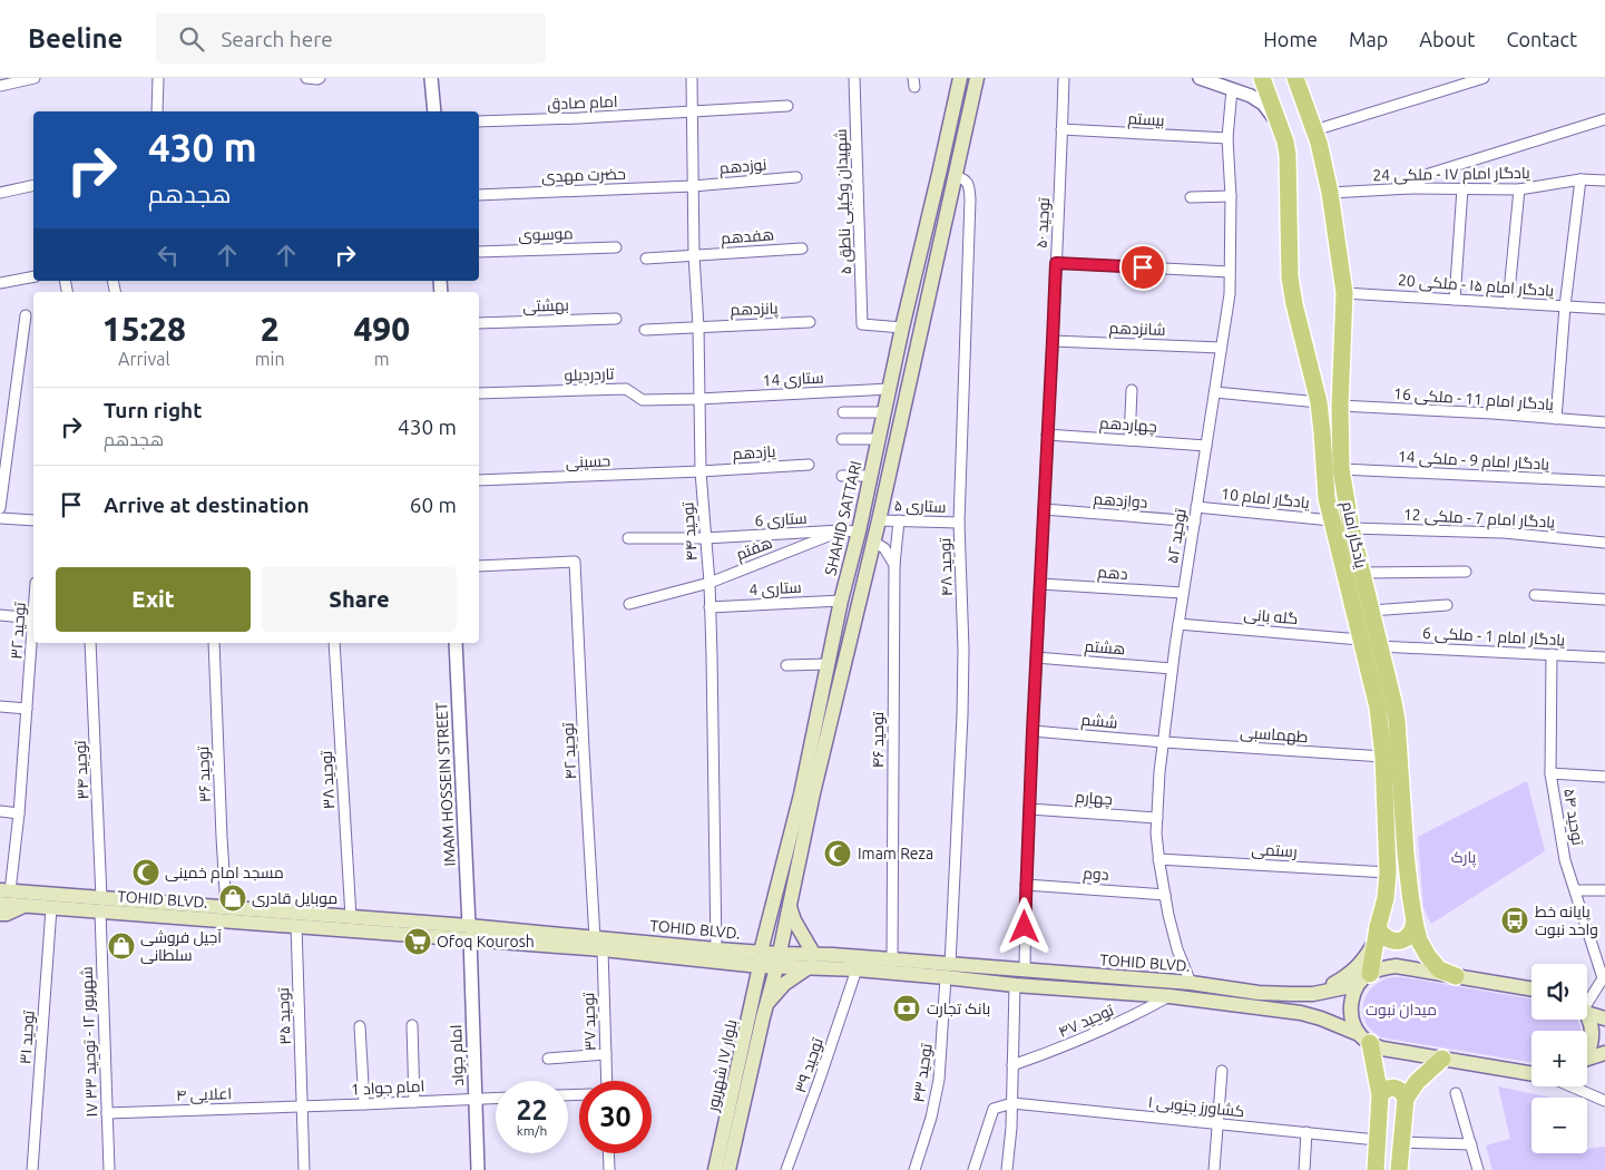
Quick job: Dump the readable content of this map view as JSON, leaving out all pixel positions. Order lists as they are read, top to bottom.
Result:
{
  "streets": {
    "main road": [
      "SHAHID SATTARI",
      "یادگار امام",
      "TOHID BLVD.",
      "بلوار ۱۷ شهریور"
    ],
    "street": [
      "امام صادق",
      "بیستم",
      "نوزدهم",
      "یادگار امام ۱۷ - ملکی 24",
      "حضرت مهدی",
      "شهیدان وکیلی ناطق ۵",
      "توحید ۵۰",
      "موسوی",
      "هفدهم",
      "یادگار امام ۱۵ - ملکی 20",
      "بهشتی",
      "پانزدهم",
      "شانزدهم",
      "تاردردیلو",
      "ستاری 14",
      "یادگار امام 11 - ملکی 16",
      "چهاردهم",
      "یازدهم",
      "یادگار امام 9 - ملکی 14",
      "حسینی",
      "یادگار امام 10",
      "دوازدهم",
      "ستاری ۵",
      "یادگار امام 7 - ملکی 12",
      "ستاری 6",
      "توحید ۴۴",
      "توحید ۵۲",
      "هفتم",
      "توحید ۴۸",
      "دهم",
      "ستاری 4",
      "گله بانی",
      "توحید ۳۲",
      "یادگار امام 1 - ملکی 6",
      "هشتم",
      "ششم",
      "طهماسبی",
      "توحید ۴۶",
      "توحید ۴۲",
      "توحید ۳۴",
      "توحید ۳۶",
      "توحید ۳۸",
      "IMAM HOSSEIN STREET",
      "چهارم",
      "توحید ۵۴",
      "رستمی",
      "دوم",
      "توحید ۳۵",
      "توحید ۴۷",
      "توحید ۳۷",
      "توحید ۳۱",
      "۱۷ شهریور ۱۲ - توحید ۳۳",
      "امام جواد",
      "توحید ۳۹",
      "توحید ۴۳",
      "امام جواد 1",
      "اعلایی ۴",
      "کشاورز جنوبی ۱"
    ]
  },
  "crossings": [
    ["امام صادق", "توحید ۴۴"],
    ["بیستم", "توحید ۵۰"],
    ["بیستم", "توحید ۵۲"],
    ["نوزدهم", "حضرت مهدی"],
    ["نوزدهم", "توحید ۴۴"],
    ["یادگار امام ۱۷ - ملکی 24", "یادگار امام"],
    ["حضرت مهدی", "توحید ۴۴"],
    ["شهیدان وکیلی ناطق ۵", "SHAHID SATTARI"],
    ["توحید ۵۰", "شانزدهم"],
    ["توحید ۵۰", "چهاردهم"],
    ["توحید ۵۰", "دوازدهم"],
    ["توحید ۵۰", "دهم"],
    ["توحید ۵۰", "هشتم"],
    ["توحید ۵۰", "ششم"],
    ["توحید ۵۰", "چهارم"],
    ["توحید ۵۰", "دوم"],
    ["توحید ۵۰", "TOHID BLVD."],
    ["هفدهم", "توحید ۴۴"],
    ["یادگار امام ۱۵ - ملکی 20", "یادگار امام"],
    ["پانزدهم", "توحید ۴۴"],
    ["شانزدهم", "توحید ۵۲"],
    ["تاردردیلو", "ستاری 14"],
    ["تاردردیلو", "توحید ۴۴"],
    ["ستاری 14", "SHAHID SATTARI"],
    ["ستاری 14", "توحید ۴۴"],
    ["یادگار امام 11 - ملکی 16", "یادگار امام"],
    ["چهاردهم", "توحید ۵۲"],
    ["یازدهم", "حسینی"],
    ["یازدهم", "توحید ۴۴"],
    ["یادگار امام 9 - ملکی 14", "یادگار امام"],
    ["حسینی", "توحید ۴۴"],
    ["یادگار امام 10", "یادگار امام"],
    ["یادگار امام 10", "توحید ۵۲"],
    ["دوازدهم", "توحید ۵۲"],
    ["ستاری ۵", "توحید ۴۸"],
    ["ستاری ۵", "توحید ۴۶"],
    ["SHAHID SATTARI", "ستاری 6"],
    ["SHAHID SATTARI", "ستاری 4"],
    ["SHAHID SATTARI", "TOHID BLVD."],
    ["SHAHID SATTARI", "بلوار ۱۷ شهریور"],
    ["یادگار امام 7 - ملکی 12", "یادگار امام"],
    ["ستاری 6", "توحید ۴۴"],
    ["ستاری 6", "هفتم"],
    ["توحید ۴۴", "هفتم"],
    ["توحید ۴۴", "ستاری 4"],
    ["توحید ۴۴", "TOHID BLVD."],
    ["یادگار امام", "گله بانی"],
    ["یادگار امام", "یادگار امام 1 - ملکی 6"],
    ["یادگار امام", "طهماسبی"],
    ["یادگار امام", "رستمی"],
    ["یادگار امام", "TOHID BLVD."],
    ["توحید ۵۲", "دهم"],
    ["توحید ۵۲", "گله بانی"],
    ["توحید ۵۲", "هشتم"],
    ["توحید ۵۲", "ششم"],
    ["توحید ۵۲", "طهماسبی"],
    ["توحید ۵۲", "چهارم"],
    ["توحید ۵۲", "رستمی"],
    ["توحید ۵۲", "دوم"],
    ["توحید ۵۲", "TOHID BLVD."],
    ["توحید ۴۸", "TOHID BLVD."],
    ["توحید ۴۸", "توحید ۴۳"],
    ["توحید ۳۲", "TOHID BLVD."],
    ["یادگار امام 1 - ملکی 6", "توحید ۵۴"],
    ["ششم", "طهماسبی"],
    ["توحید ۴۶", "TOHID BLVD."],
    ["توحید ۴۲", "TOHID BLVD."],
    ["توحید ۴۲", "توحید ۳۷"],
    ["توحید ۳۴", "TOHID BLVD."],
    ["توحید ۳۴", "۱۷ شهریور ۱۲ - توحید ۳۳"],
    ["توحید ۳۶", "TOHID BLVD."],
    ["توحید ۳۸", "TOHID BLVD."],
    ["IMAM HOSSEIN STREET", "TOHID BLVD."],
    ["IMAM HOSSEIN STREET", "امام جواد"],
    ["TOHID BLVD.", "توحید ۳۵"],
    ["TOHID BLVD.", "توحید ۴۷"],
    ["TOHID BLVD.", "توحید ۳۷"],
    ["TOHID BLVD.", "توحید ۳۱"],
    ["TOHID BLVD.", "۱۷ شهریور ۱۲ - توحید ۳۳"],
    ["TOHID BLVD.", "امام جواد"],
    ["TOHID BLVD.", "بلوار ۱۷ شهریور"],
    ["TOHID BLVD.", "توحید ۳۹"],
    ["TOHID BLVD.", "توحید ۴۳"],
    ["توحید ۳۵", "امام جواد 1"],
    ["توحید ۳۵", "اعلایی ۴"],
    ["۱۷ شهریور ۱۲ - توحید ۳۳", "اعلایی ۴"],
    ["امام جواد", "امام جواد 1"],
    ["امام جواد 1", "اعلایی ۴"]
  ],
  "parks": ["پارک", "میدان نبوت"],
  "places": {
    "mosque": ["Imam Reza", "مسجد امام خمینی"],
    "shop": ["موبایل قادری", "آجیل فروشی سلطانی"],
    "bus stop": ["پایانه خط واحد نبوت"],
    "supermarket": ["Ofoq Kourosh"],
    "bank": ["بانک تجارت"]
  },
  "page": {
    "header": "Beeline",
    "search": "Search here",
    "nav": [
      "Home",
      "Map",
      "About",
      "Contact"
    ],
    "turn": ["430 m", "هجدهم"],
    "eta": [
      "15:28",
      "Arrival",
      "2",
      "min",
      "490",
      "m"
    ],
    "list": [
      {
        "name": "Turn right",
        "note": "هجدهم",
        "value": "430 m"
      },
      {
        "name": "Arrive at destination",
        "value": "60 m"
      }
    ],
    "buttons": ["Exit", "Share"],
    "map_buttons": ["+", "−"],
    "speed": "22 km/h",
    "limit": "30"
  }
}
